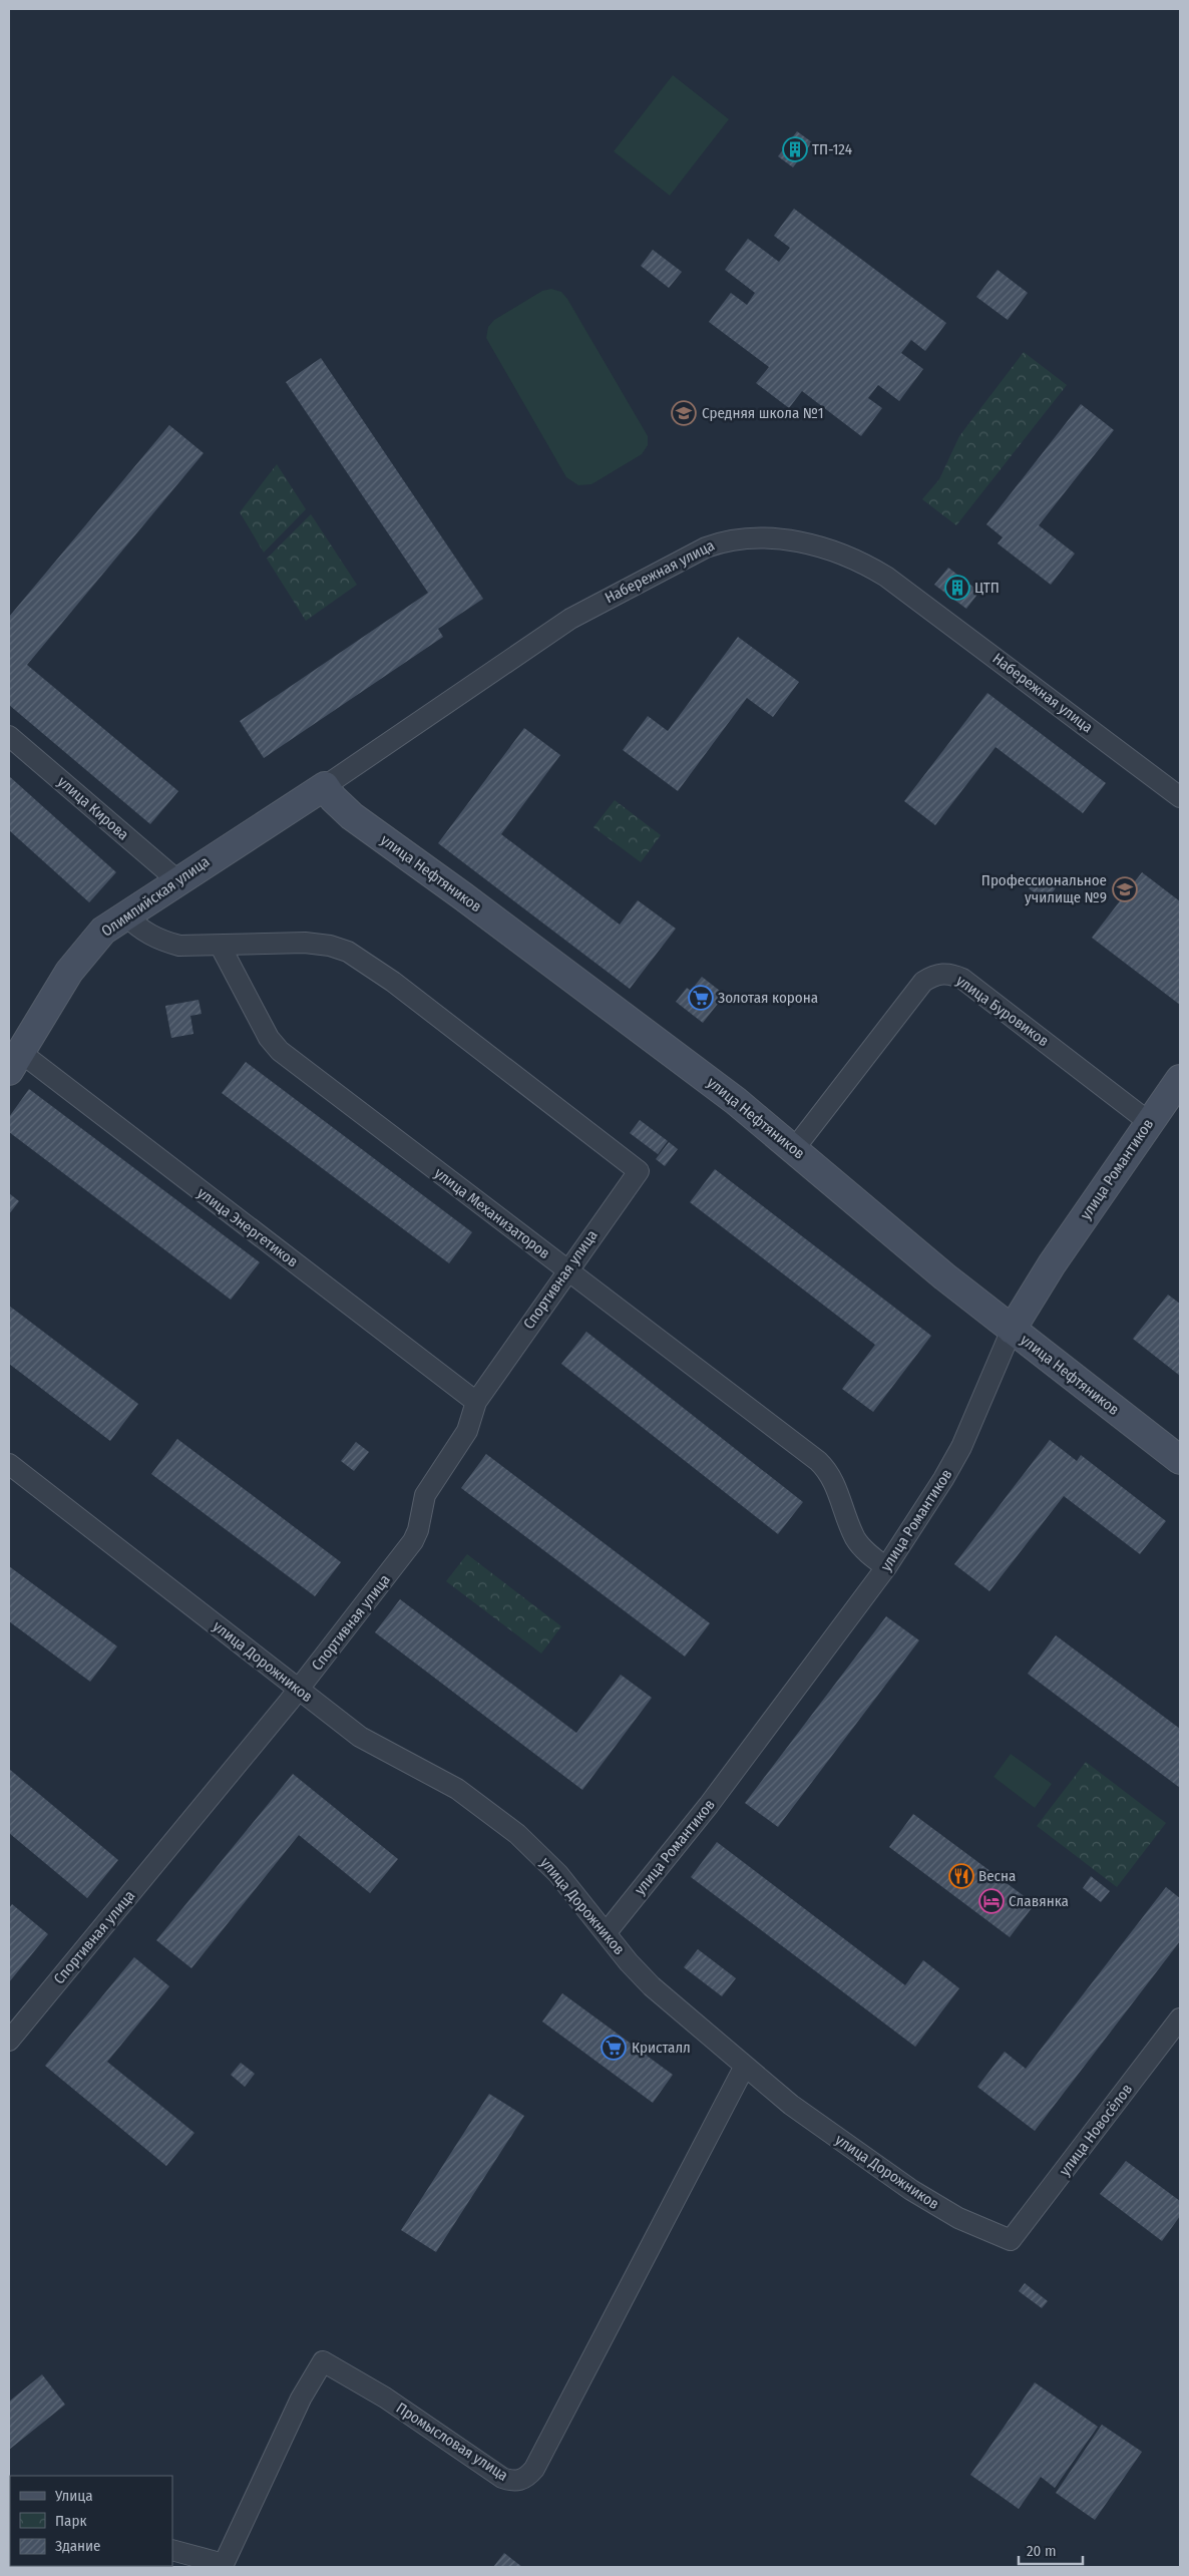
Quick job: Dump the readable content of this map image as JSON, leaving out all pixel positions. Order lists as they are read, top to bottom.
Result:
{
  "streets": {
    "street": [
      "Набережная улица",
      "улица Кирова",
      "улица Нефтяников",
      "Олимпийская улица",
      "улица Буровиков",
      "улица Романтиков",
      "улица Механизаторов",
      "улица Энергетиков",
      "Спортивная улица",
      "улица Дорожников",
      "улица Новосёлов",
      "Промысловая улица"
    ]
  },
  "crossings": [
    ["Набережная улица", "улица Нефтяников"],
    ["Набережная улица", "Олимпийская улица"],
    ["улица Кирова", "Олимпийская улица"],
    ["улица Нефтяников", "Олимпийская улица"],
    ["улица Нефтяников", "улица Буровиков"],
    ["улица Нефтяников", "улица Романтиков"],
    ["Олимпийская улица", "улица Энергетиков"],
    ["улица Буровиков", "улица Романтиков"],
    ["улица Романтиков", "улица Механизаторов"],
    ["улица Романтиков", "улица Дорожников"],
    ["улица Механизаторов", "Спортивная улица"],
    ["улица Энергетиков", "Спортивная улица"],
    ["Спортивная улица", "улица Дорожников"],
    ["улица Дорожников", "улица Новосёлов"],
    ["улица Дорожников", "Промысловая улица"]
  ],
  "places": {
    "building": ["ТП-124", "ЦТП"],
    "school or university": ["Средняя школа №1", "Профессиональное училище №9"],
    "supermarket": ["Золотая корона", "Кристалл"],
    "restaurant": ["Весна"],
    "hotel": ["Славянка"]
  },
  "legend": ["Улица", "Парк", "Здание"],
  "scale_bar": "20 m"
}
